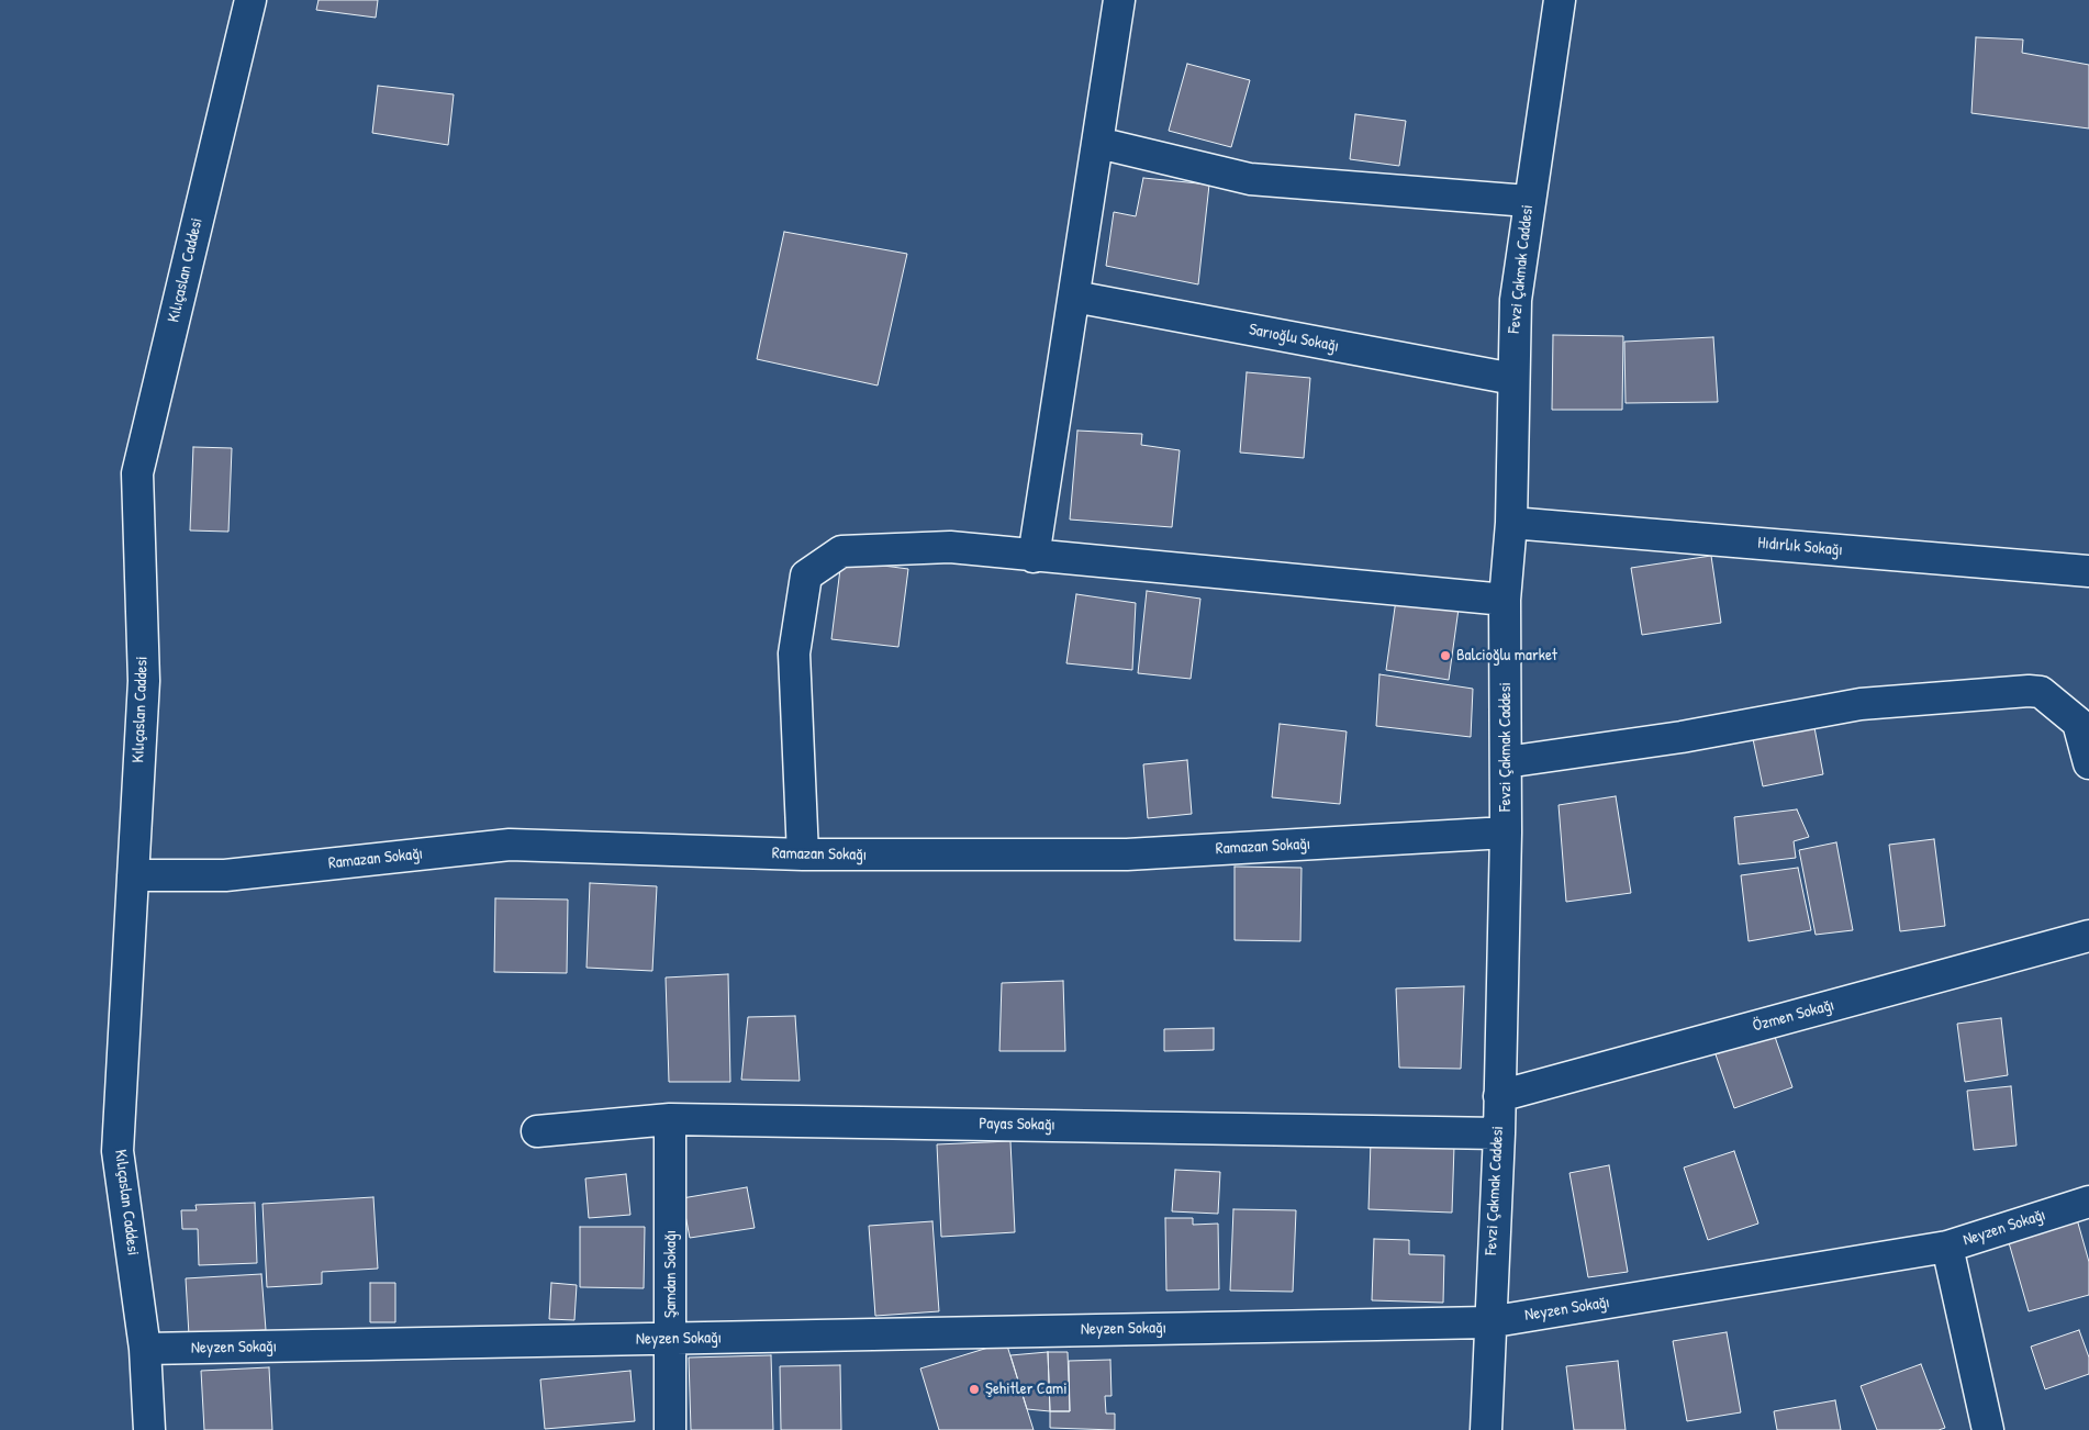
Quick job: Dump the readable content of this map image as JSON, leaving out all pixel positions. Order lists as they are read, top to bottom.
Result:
{
  "streets": {
    "street": [
      "Fevzi Çakmak Caddesi",
      "Kılıçaslan Caddesi",
      "Sarıoğlu Sokağı",
      "Hıdırlık Sokağı",
      "Ramazan Sokağı",
      "Özmen Sokağı",
      "Payas Sokağı",
      "Neyzen Sokağı",
      "Şamdan Sokağı"
    ]
  },
  "crossings": [
    ["Fevzi Çakmak Caddesi", "Sarıoğlu Sokağı"],
    ["Fevzi Çakmak Caddesi", "Hıdırlık Sokağı"],
    ["Fevzi Çakmak Caddesi", "Ramazan Sokağı"],
    ["Fevzi Çakmak Caddesi", "Özmen Sokağı"],
    ["Fevzi Çakmak Caddesi", "Payas Sokağı"],
    ["Fevzi Çakmak Caddesi", "Neyzen Sokağı"],
    ["Kılıçaslan Caddesi", "Ramazan Sokağı"],
    ["Kılıçaslan Caddesi", "Neyzen Sokağı"],
    ["Payas Sokağı", "Şamdan Sokağı"],
    ["Neyzen Sokağı", "Şamdan Sokağı"]
  ],
  "places": ["Balcioğlu market", "Şehitler Cami"]
}
